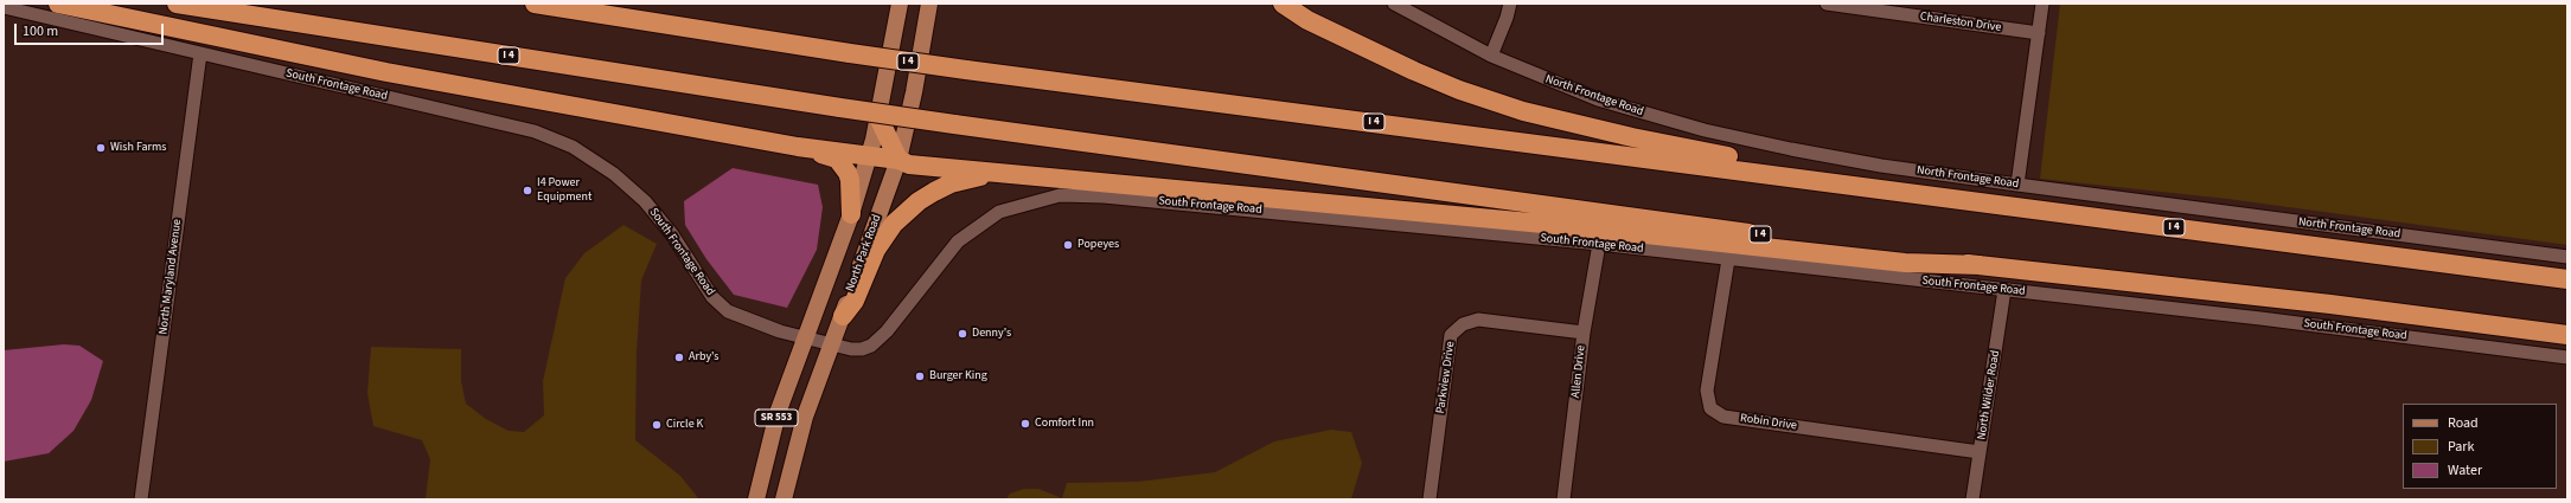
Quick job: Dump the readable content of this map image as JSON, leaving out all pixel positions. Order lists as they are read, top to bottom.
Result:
{
  "streets": {
    "highway": ["I 4"],
    "main road": ["North Park Road", "SR 553"],
    "street": [
      "Charleston Drive",
      "South Frontage Road",
      "North Frontage Road",
      "North Maryland Avenue",
      "Allen Drive",
      "Parkview Drive",
      "North Wilder Road",
      "Robin Drive"
    ]
  },
  "crossings": [
    ["South Frontage Road", "North Park Road"],
    ["South Frontage Road", "North Maryland Avenue"],
    ["South Frontage Road", "Allen Drive"],
    ["South Frontage Road", "North Wilder Road"],
    ["South Frontage Road", "SR 553"],
    ["South Frontage Road", "Robin Drive"],
    ["Allen Drive", "Parkview Drive"],
    ["North Wilder Road", "Robin Drive"]
  ],
  "places": [
    "Wish Farms",
    "I4 Power Equipment",
    "Popeyes",
    "Denny's",
    "Arby's",
    "Burger King",
    "Comfort Inn",
    "Circle K"
  ],
  "legend": ["Road", "Park", "Water"],
  "scale_bar": "100 m"
}
